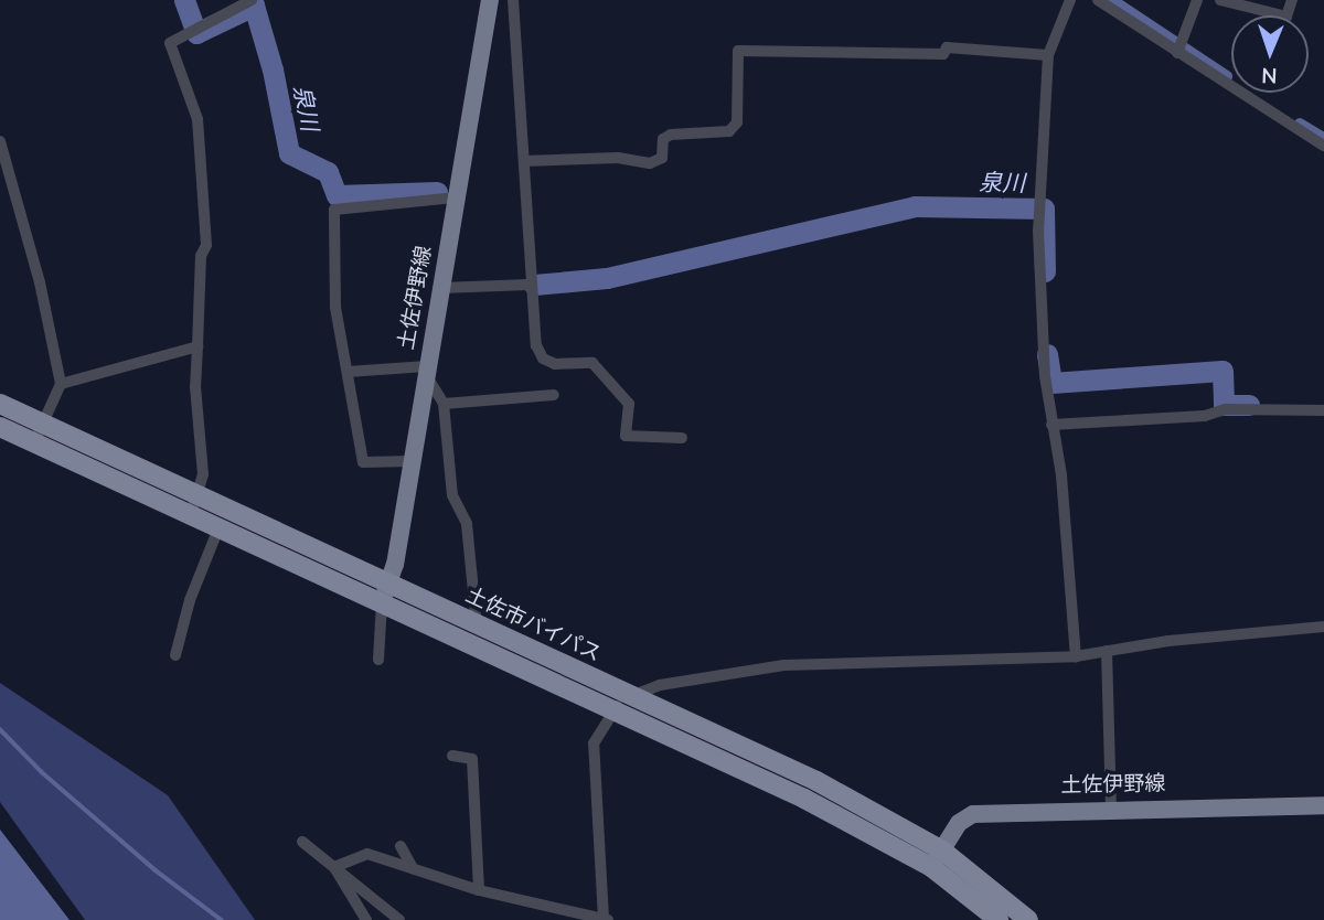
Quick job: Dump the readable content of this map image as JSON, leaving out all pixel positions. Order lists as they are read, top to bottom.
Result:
{
  "streets": {
    "highway": ["土佐市バイパス"],
    "main road": ["土佐伊野線"]
  },
  "crossings": [
    ["土佐伊野線", "土佐市バイパス"]
  ],
  "water": ["泉川"],
  "north": "bottom"
}
